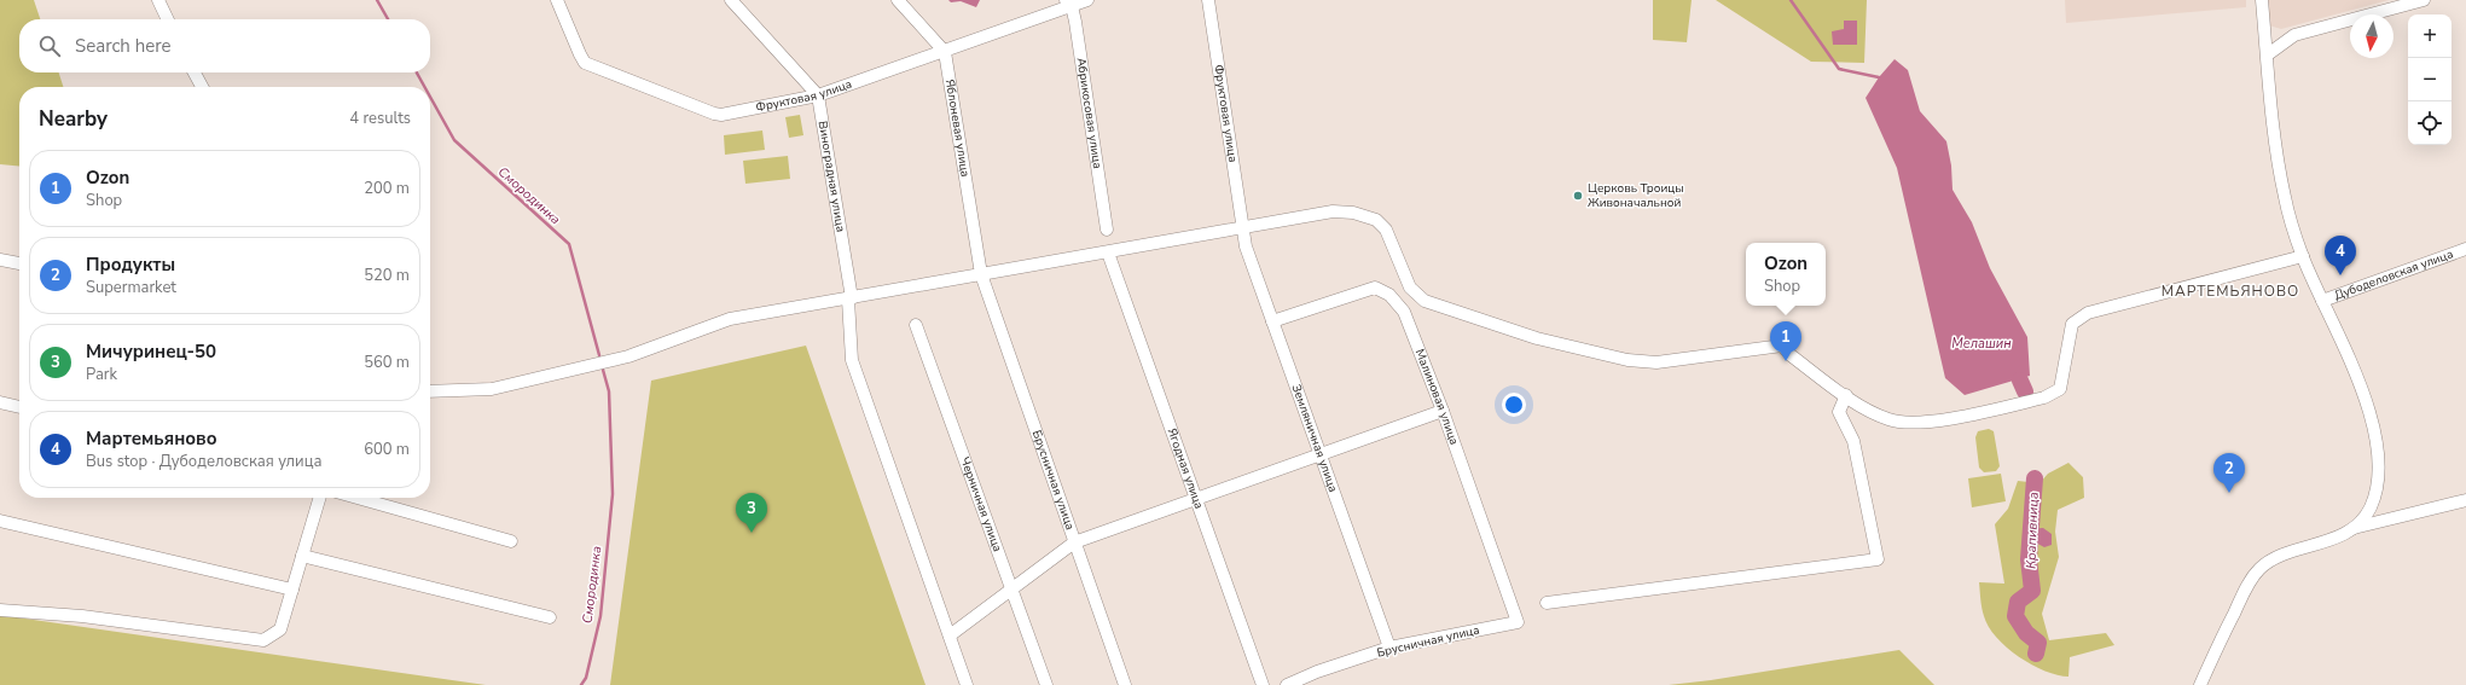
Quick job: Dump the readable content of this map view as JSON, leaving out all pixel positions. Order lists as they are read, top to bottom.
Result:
{
  "streets": {
    "street": [
      "Фруктовая улица",
      "Абрикосовая улица",
      "Яблоневая улица",
      "Виноградная улица",
      "Дубоделовская улица",
      "Малиновая улица",
      "Земляничная улица",
      "Ягодная улица",
      "Брусничная улица",
      "Черничная улица"
    ]
  },
  "crossings": [
    ["Фруктовая улица", "Абрикосовая улица"],
    ["Фруктовая улица", "Яблоневая улица"],
    ["Фруктовая улица", "Виноградная улица"],
    ["Фруктовая улица", "Земляничная улица"],
    ["Яблоневая улица", "Брусничная улица"],
    ["Малиновая улица", "Земляничная улица"],
    ["Малиновая улица", "Брусничная улица"],
    ["Земляничная улица", "Брусничная улица"]
  ],
  "districts": ["МАРТЕМЬЯНОВО"],
  "water": ["Смородинка", "Мелашин", "Крапивница"],
  "places": ["Церковь Троицы Живоначальной"],
  "north": "bottom",
  "page": {
    "map_buttons": ["+", "−"],
    "search": "Search here",
    "heading": ["Nearby", "4 results"],
    "list": [
      {
        "mark": "1",
        "name": "Ozon",
        "note": "Shop",
        "value": "200 m"
      },
      {
        "mark": "2",
        "name": "Продукты",
        "note": "Supermarket",
        "value": "520 m"
      },
      {
        "mark": "3",
        "name": "Мичуринец-50",
        "note": "Park",
        "value": "560 m"
      },
      {
        "mark": "4",
        "name": "Мартемьяново",
        "note": "Bus stop · Дубоделовская улица",
        "value": "600 m"
      }
    ],
    "pins": [
      "4",
      "1",
      "2",
      "3"
    ],
    "popup": ["Ozon", "Shop"]
  }
}
